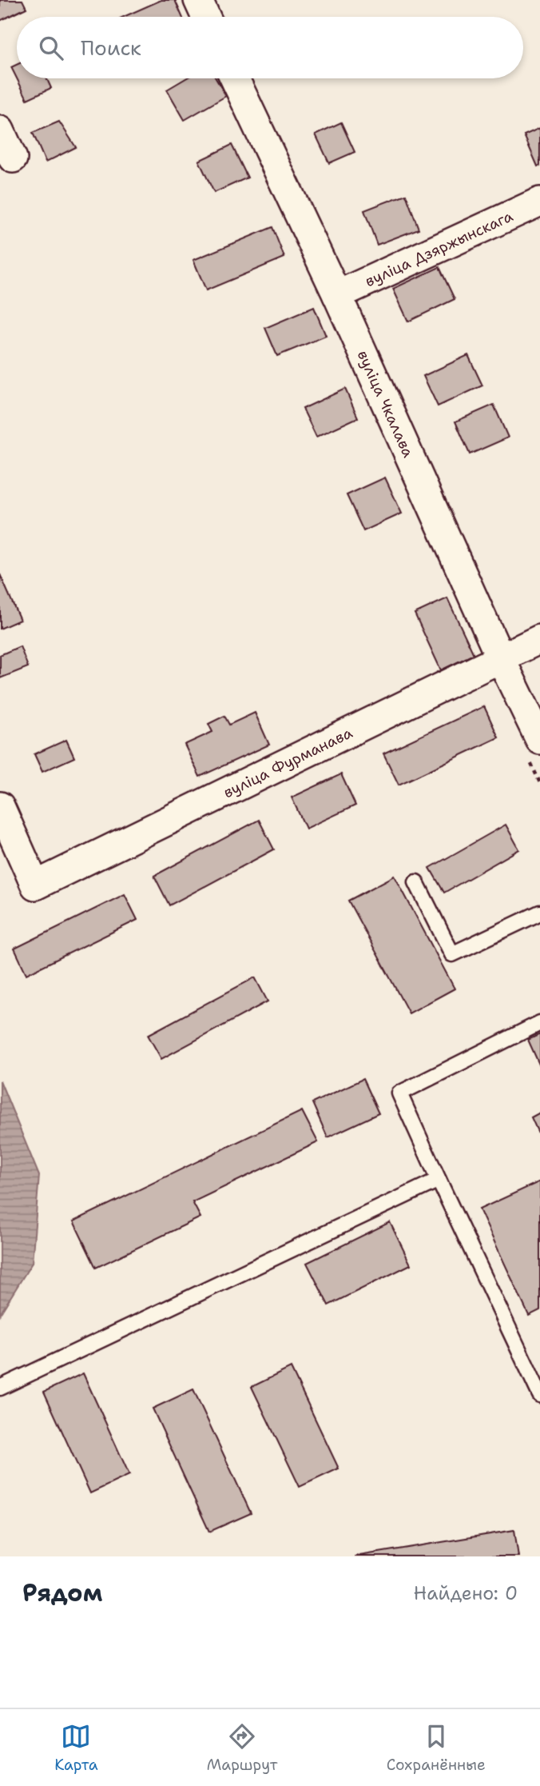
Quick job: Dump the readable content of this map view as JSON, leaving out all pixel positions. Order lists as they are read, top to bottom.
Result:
{
  "streets": {
    "street": ["вуліца Дзяржынскага", "вуліца Чкалава", "вуліца Фурманава"]
  },
  "crossings": [
    ["вуліца Дзяржынскага", "вуліца Чкалава"],
    ["вуліца Чкалава", "вуліца Фурманава"]
  ],
  "page": {
    "search": "Поиск",
    "heading": ["Рядом", "Найдено: 0"],
    "nav": ["Карта", "Маршрут", "Сохранённые"]
  }
}
